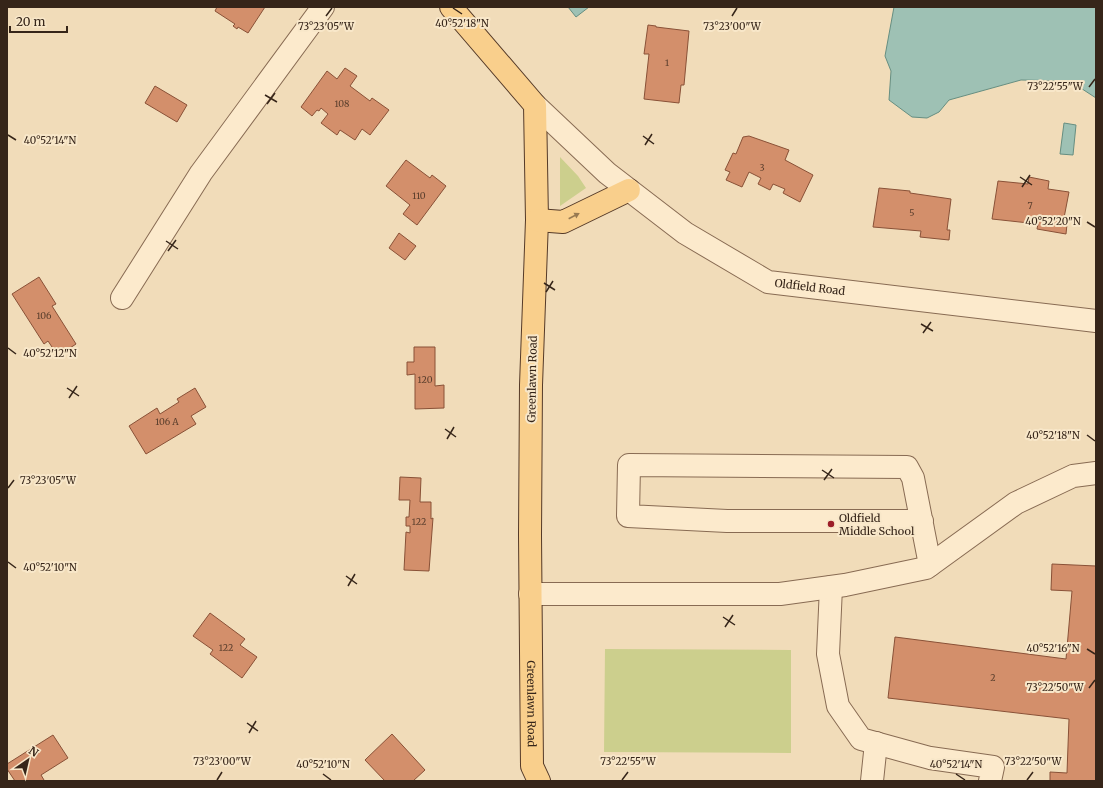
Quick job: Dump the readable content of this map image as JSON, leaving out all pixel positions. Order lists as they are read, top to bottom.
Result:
{
  "streets": {
    "main road": ["Greenlawn Road"],
    "street": ["Oldfield Road"]
  },
  "crossings": [
    ["Oldfield Road", "Greenlawn Road"]
  ],
  "places": ["Oldfield Middle School"],
  "house_numbers": [
    "1",
    "108",
    "3",
    "110",
    "7",
    "5",
    "106",
    "120",
    "106 A",
    "122",
    "122",
    "2"
  ],
  "scale_bar": "20 m",
  "north": "top right",
  "coordinates": [
    "40°52'18\"N",
    "73°23'05\"W",
    "73°23'00\"W",
    "73°22'55\"W",
    "40°52'14\"N",
    "40°52'20\"N",
    "40°52'12\"N",
    "40°52'10\"N",
    "40°52'16\"N",
    "73°22'50\"W"
  ]
}
